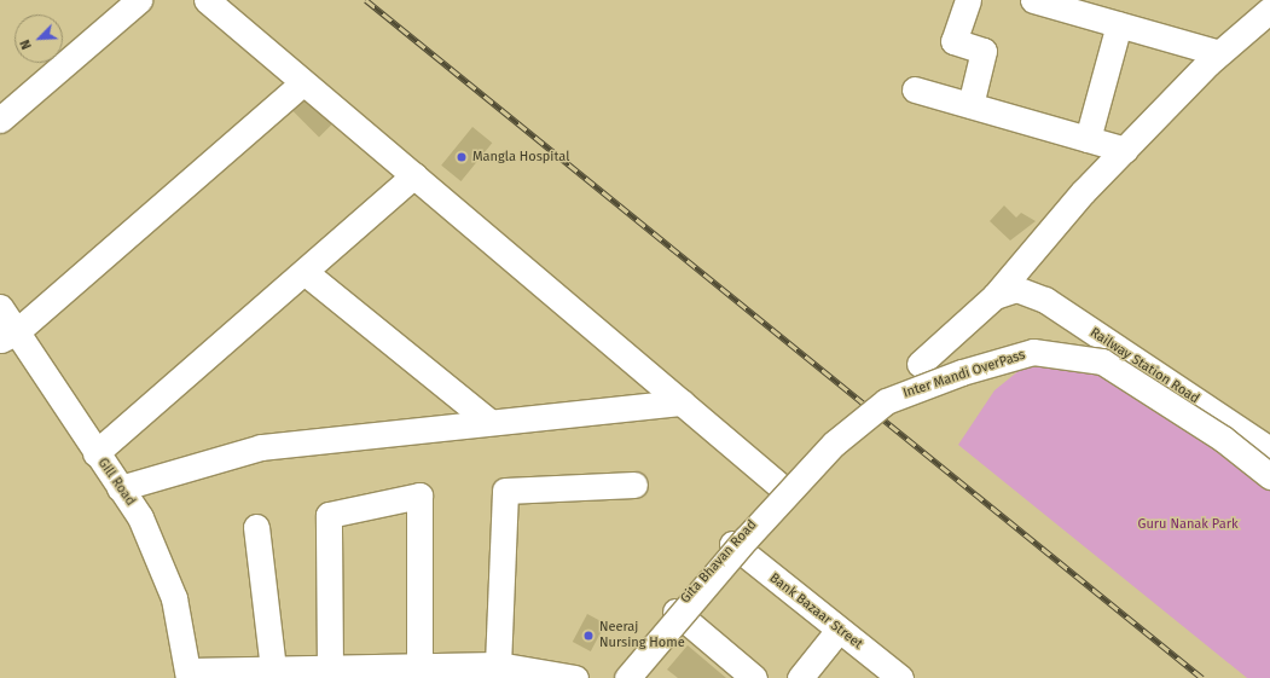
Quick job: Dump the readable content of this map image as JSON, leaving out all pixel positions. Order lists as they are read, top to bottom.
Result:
{
  "streets": {
    "street": [
      "Railway Station Road",
      "Inter Mandi OverPass",
      "Gill Road",
      "Gita Bhavan Road",
      "Bank Bazaar Street"
    ]
  },
  "crossings": [
    ["Gita Bhavan Road", "Bank Bazaar Street"]
  ],
  "parks": ["Guru Nanak Park"],
  "places": ["Mangla Hospital", "Neeraj Nursing Home"],
  "north": "bottom left"
}
